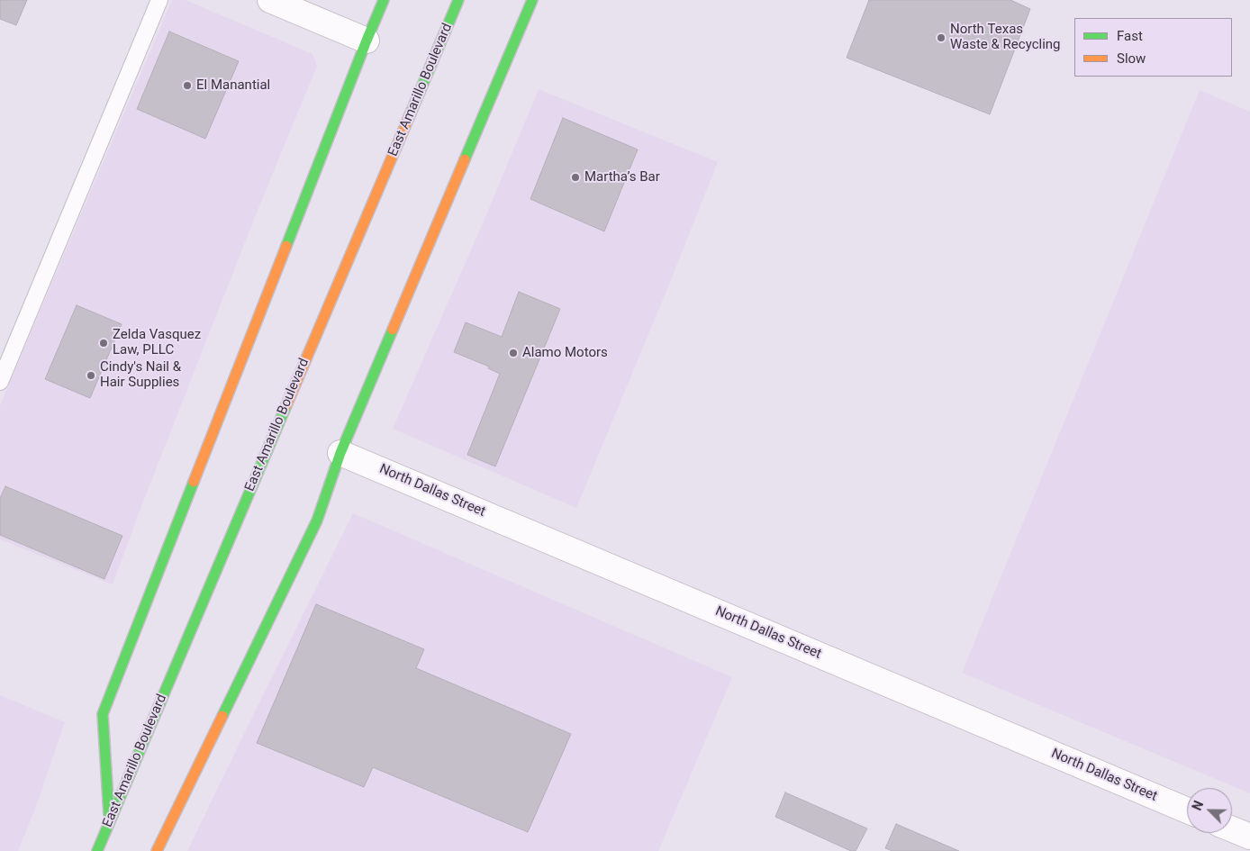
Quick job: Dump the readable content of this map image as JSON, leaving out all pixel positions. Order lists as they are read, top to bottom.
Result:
{
  "streets": {
    "highway": ["East Amarillo Boulevard"],
    "street": ["North Dallas Street"]
  },
  "places": [
    "North Texas Waste & Recycling",
    "El Manantial",
    "Martha’s Bar",
    "Zelda Vasquez Law, PLLC",
    "Alamo Motors",
    "Cindy's Nail & Hair Supplies"
  ],
  "legend": ["Fast", "Slow"],
  "north": "top left"
}
